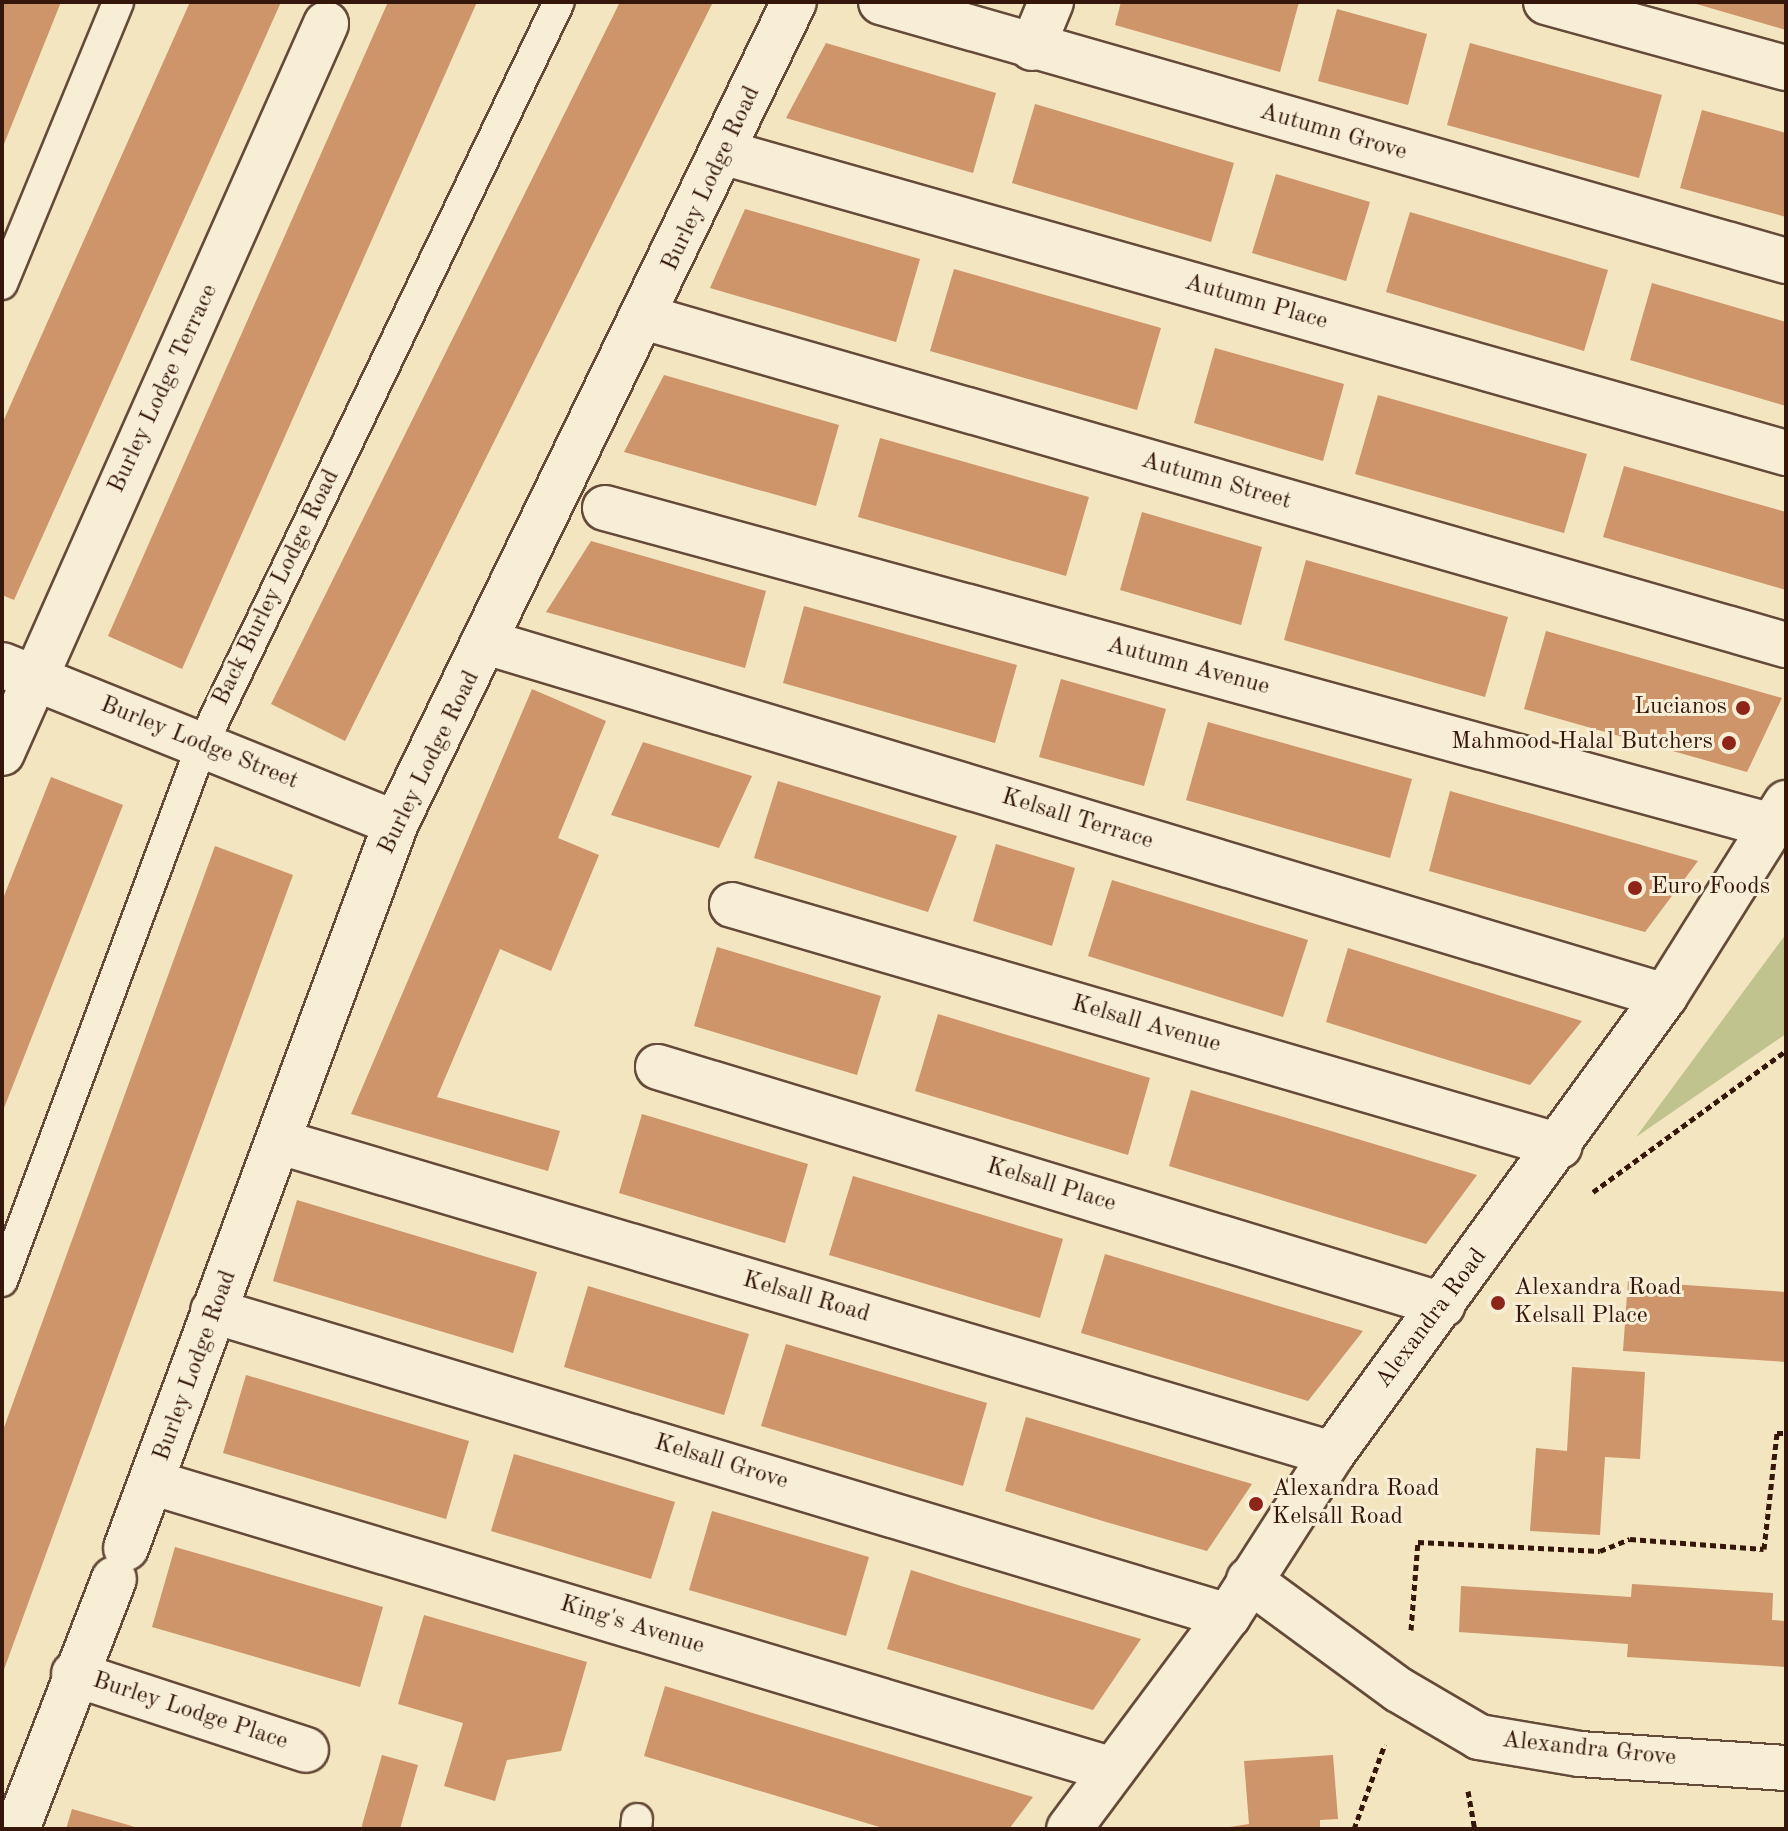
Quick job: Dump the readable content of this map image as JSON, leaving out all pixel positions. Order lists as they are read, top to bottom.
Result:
{
  "streets": {
    "street": [
      "Autumn Grove",
      "Burley Lodge Road",
      "Autumn Place",
      "Burley Lodge Terrace",
      "Autumn Street",
      "Autumn Avenue",
      "Burley Lodge Street",
      "Kelsall Terrace",
      "Kelsall Avenue",
      "Kelsall Place",
      "Kelsall Road",
      "Alexandra Road",
      "Kelsall Grove",
      "King's Avenue",
      "Burley Lodge Place",
      "Alexandra Grove"
    ],
    "lane": ["Back Burley Lodge Road"]
  },
  "crossings": [
    ["Burley Lodge Road", "Autumn Place"],
    ["Burley Lodge Road", "Autumn Street"],
    ["Burley Lodge Road", "Burley Lodge Street"],
    ["Burley Lodge Road", "Kelsall Terrace"],
    ["Burley Lodge Road", "Kelsall Road"],
    ["Burley Lodge Road", "Kelsall Grove"],
    ["Burley Lodge Road", "King's Avenue"],
    ["Burley Lodge Road", "Burley Lodge Place"],
    ["Burley Lodge Terrace", "Burley Lodge Street"],
    ["Back Burley Lodge Road", "Burley Lodge Street"],
    ["Autumn Avenue", "Alexandra Road"],
    ["Kelsall Terrace", "Alexandra Road"],
    ["Kelsall Avenue", "Alexandra Road"],
    ["Kelsall Place", "Alexandra Road"],
    ["Kelsall Road", "Alexandra Road"],
    ["Alexandra Road", "Kelsall Grove"],
    ["Alexandra Road", "King's Avenue"],
    ["Alexandra Road", "Alexandra Grove"],
    ["Kelsall Grove", "Alexandra Grove"]
  ],
  "places": [
    "Lucianos",
    "Mahmood Halal Butchers",
    "Euro Foods",
    "Alexandra Road Kelsall Place",
    "Alexandra Road Kelsall Road"
  ]
}
